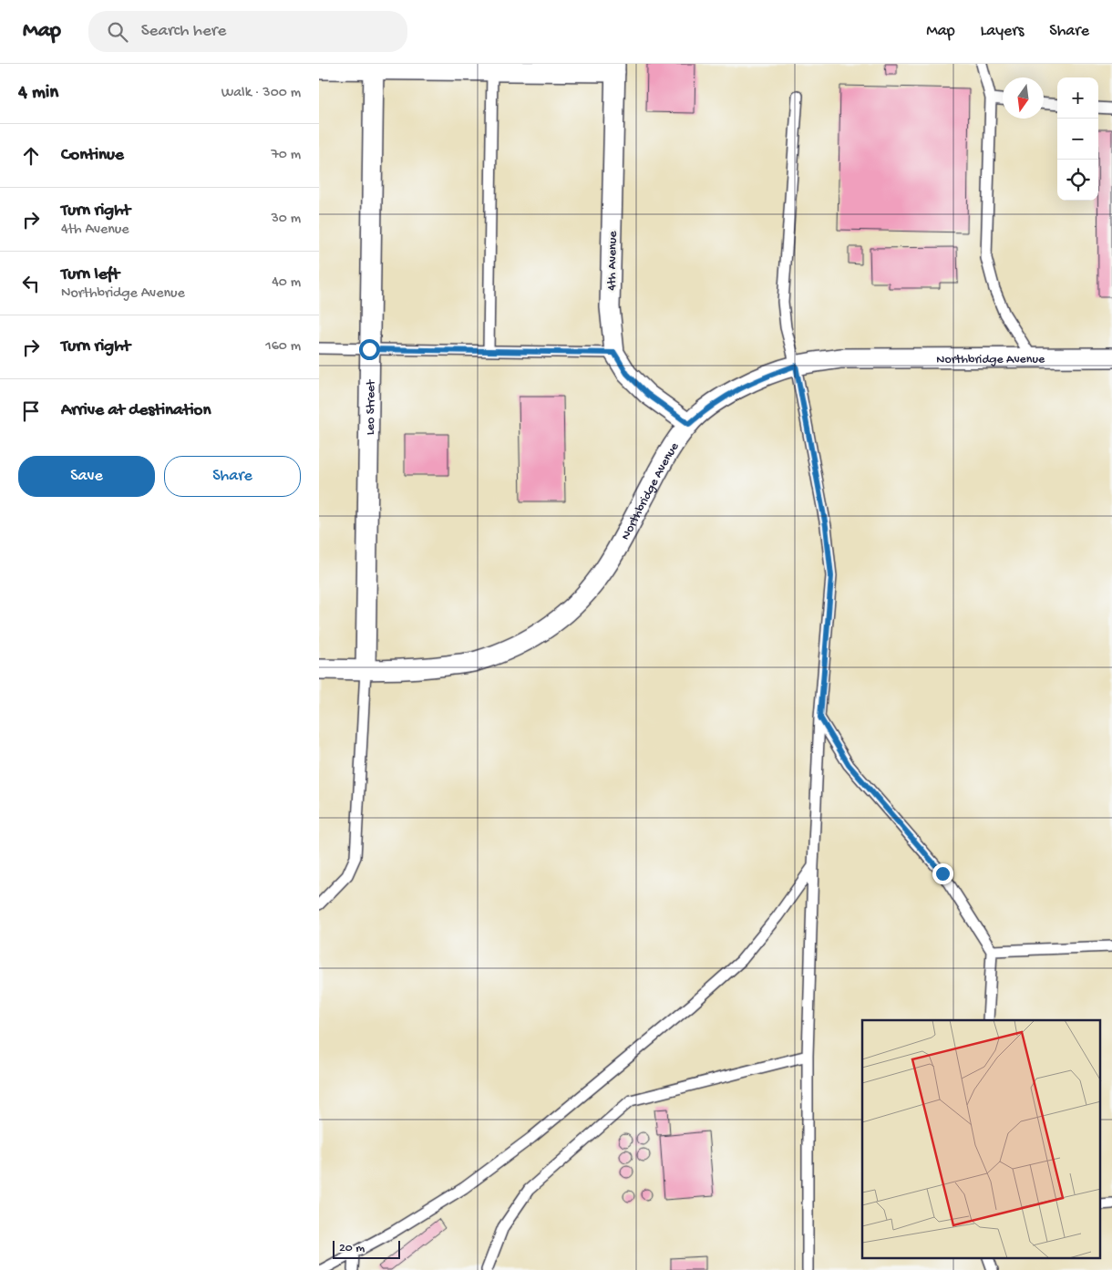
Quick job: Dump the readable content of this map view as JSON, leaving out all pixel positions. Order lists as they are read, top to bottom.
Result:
{
  "streets": {
    "street": ["4th Avenue", "Northbridge Avenue", "Leo Street"]
  },
  "crossings": [
    ["4th Avenue", "Northbridge Avenue"],
    ["Northbridge Avenue", "Leo Street"]
  ],
  "scale_bar": "20 m",
  "north": "bottom",
  "page": {
    "header": "Map",
    "search": "Search here",
    "nav": ["Map", "Layers", "Share"],
    "heading": ["4 min", "Walk · 300 m"],
    "map_buttons": ["+", "−"],
    "list": [
      ["Continue", "70 m"],
      ["Turn right", "4th Avenue", "30 m"],
      ["Turn left", "Northbridge Avenue", "40 m"],
      ["Turn right", "160 m"],
      "Arrive at destination"
    ],
    "buttons": ["Save", "Share"],
    "scale": "20 m"
  }
}
